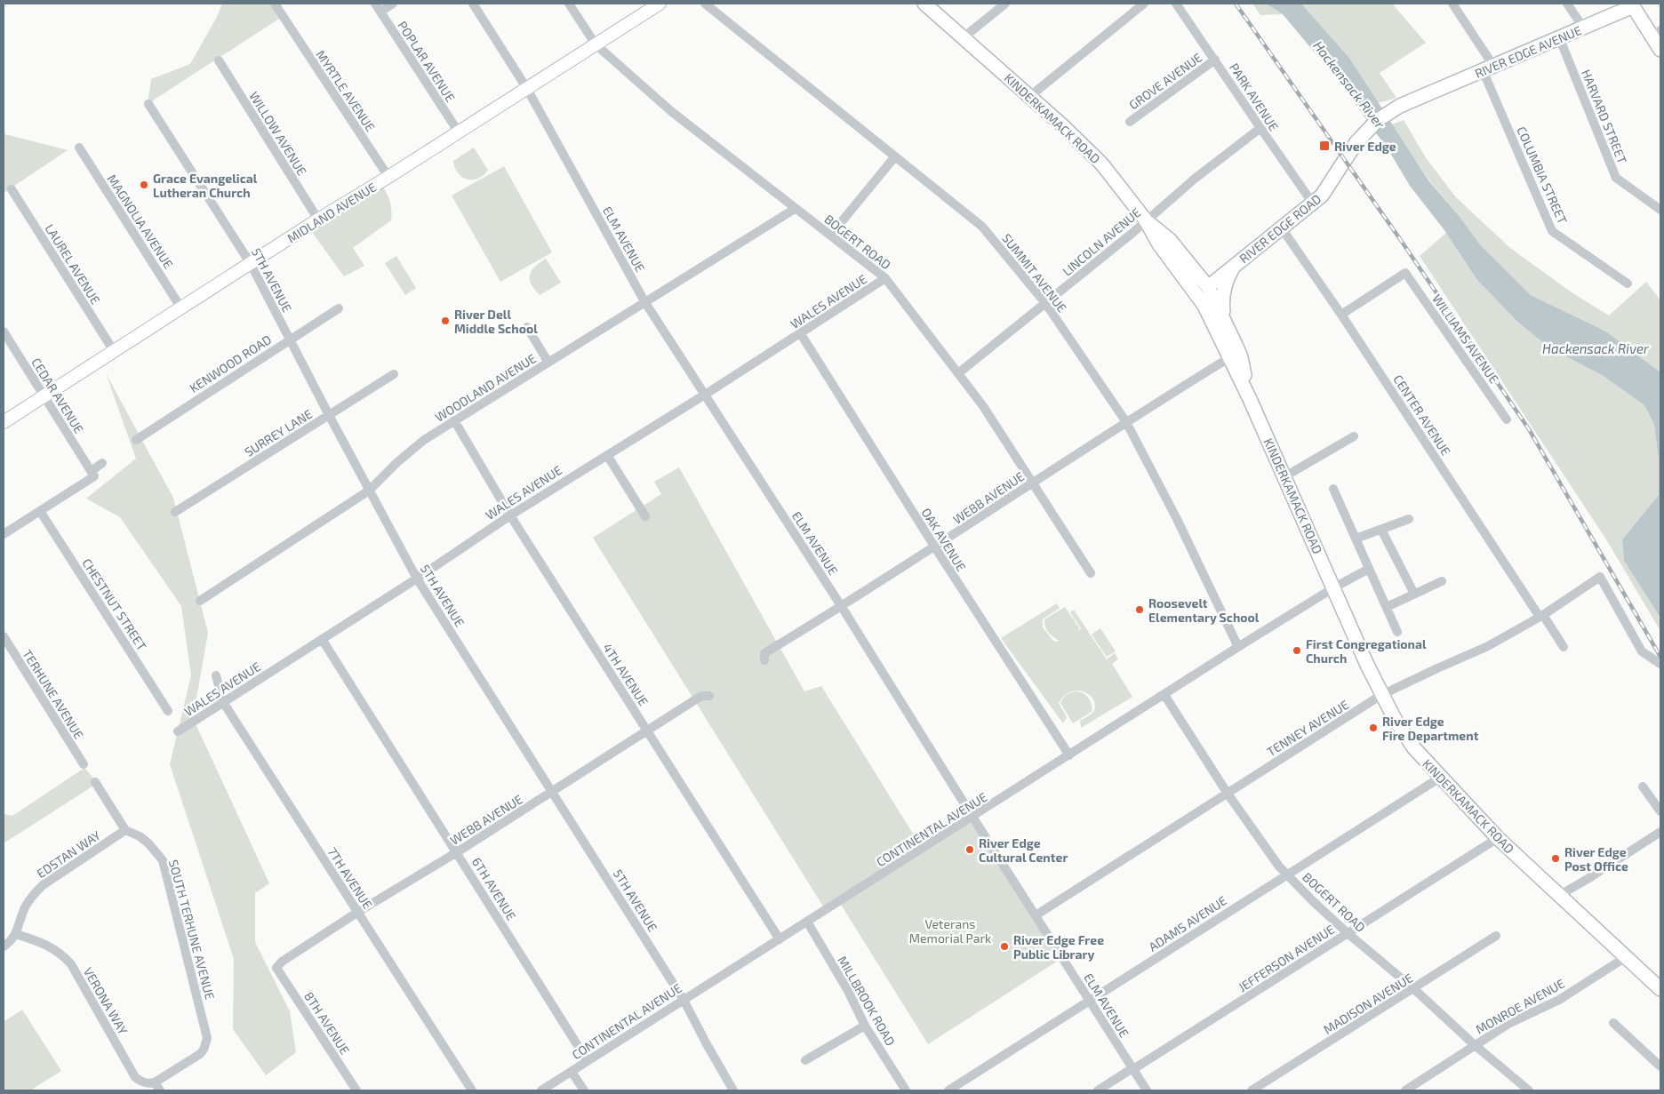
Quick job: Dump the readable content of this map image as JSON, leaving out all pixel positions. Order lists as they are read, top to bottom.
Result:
{
  "streets": {
    "main road": ["RIVER EDGE AVENUE", "KINDERKAMACK ROAD", "RIVER EDGE ROAD"],
    "street": [
      "POPLAR AVENUE",
      "GROVE AVENUE",
      "MYRTLE AVENUE",
      "PARK AVENUE",
      "HARVARD STREET",
      "WILLOW AVENUE",
      "COLUMBIA STREET",
      "MIDLAND AVENUE",
      "MAGNOLIA AVENUE",
      "ELM AVENUE",
      "BOGERT ROAD",
      "LINCOLN AVENUE",
      "LAUREL AVENUE",
      "SUMMIT AVENUE",
      "5TH AVENUE",
      "WALES AVENUE",
      "WILLIAMS AVENUE",
      "KENWOOD ROAD",
      "WOODLAND AVENUE",
      "CEDAR AVENUE",
      "CENTER AVENUE",
      "SURREY LANE",
      "WEBB AVENUE",
      "OAK AVENUE",
      "CHESTNUT STREET",
      "4TH AVENUE",
      "TERHUNE AVENUE",
      "TENNEY AVENUE",
      "CONTINENTAL AVENUE",
      "EDSTAN WAY",
      "7TH AVENUE",
      "6TH AVENUE",
      "ADAMS AVENUE",
      "SOUTH TERHUNE AVENUE",
      "JEFFERSON AVENUE",
      "VERONA WAY",
      "MILLBROOK ROAD",
      "MADISON AVENUE",
      "MONROE AVENUE",
      "8TH AVENUE"
    ]
  },
  "crossings": [
    ["RIVER EDGE AVENUE", "HARVARD STREET"],
    ["RIVER EDGE AVENUE", "COLUMBIA STREET"],
    ["RIVER EDGE AVENUE", "RIVER EDGE ROAD"],
    ["POPLAR AVENUE", "MIDLAND AVENUE"],
    ["GROVE AVENUE", "PARK AVENUE"],
    ["MYRTLE AVENUE", "MIDLAND AVENUE"],
    ["PARK AVENUE", "RIVER EDGE ROAD"],
    ["PARK AVENUE", "LINCOLN AVENUE"],
    ["KINDERKAMACK ROAD", "LINCOLN AVENUE"],
    ["KINDERKAMACK ROAD", "WEBB AVENUE"],
    ["KINDERKAMACK ROAD", "TENNEY AVENUE"],
    ["KINDERKAMACK ROAD", "CONTINENTAL AVENUE"],
    ["KINDERKAMACK ROAD", "ADAMS AVENUE"],
    ["KINDERKAMACK ROAD", "JEFFERSON AVENUE"],
    ["KINDERKAMACK ROAD", "MONROE AVENUE"],
    ["WILLOW AVENUE", "MIDLAND AVENUE"],
    ["MIDLAND AVENUE", "MAGNOLIA AVENUE"],
    ["MIDLAND AVENUE", "ELM AVENUE"],
    ["MIDLAND AVENUE", "BOGERT ROAD"],
    ["MIDLAND AVENUE", "LAUREL AVENUE"],
    ["MIDLAND AVENUE", "5TH AVENUE"],
    ["MIDLAND AVENUE", "CEDAR AVENUE"],
    ["RIVER EDGE ROAD", "CENTER AVENUE"],
    ["ELM AVENUE", "WALES AVENUE"],
    ["ELM AVENUE", "WOODLAND AVENUE"],
    ["ELM AVENUE", "WEBB AVENUE"],
    ["ELM AVENUE", "TENNEY AVENUE"],
    ["ELM AVENUE", "CONTINENTAL AVENUE"],
    ["ELM AVENUE", "ADAMS AVENUE"],
    ["ELM AVENUE", "JEFFERSON AVENUE"],
    ["BOGERT ROAD", "LINCOLN AVENUE"],
    ["BOGERT ROAD", "WALES AVENUE"],
    ["BOGERT ROAD", "WOODLAND AVENUE"],
    ["BOGERT ROAD", "WEBB AVENUE"],
    ["BOGERT ROAD", "TENNEY AVENUE"],
    ["BOGERT ROAD", "CONTINENTAL AVENUE"],
    ["BOGERT ROAD", "ADAMS AVENUE"],
    ["BOGERT ROAD", "JEFFERSON AVENUE"],
    ["BOGERT ROAD", "MADISON AVENUE"],
    ["BOGERT ROAD", "MONROE AVENUE"],
    ["LINCOLN AVENUE", "SUMMIT AVENUE"],
    ["SUMMIT AVENUE", "WEBB AVENUE"],
    ["SUMMIT AVENUE", "CONTINENTAL AVENUE"],
    ["5TH AVENUE", "WALES AVENUE"],
    ["5TH AVENUE", "KENWOOD ROAD"],
    ["5TH AVENUE", "WOODLAND AVENUE"],
    ["5TH AVENUE", "SURREY LANE"],
    ["5TH AVENUE", "WEBB AVENUE"],
    ["5TH AVENUE", "CONTINENTAL AVENUE"],
    ["WALES AVENUE", "OAK AVENUE"],
    ["WALES AVENUE", "4TH AVENUE"],
    ["WALES AVENUE", "7TH AVENUE"],
    ["WALES AVENUE", "6TH AVENUE"],
    ["WILLIAMS AVENUE", "CENTER AVENUE"],
    ["WOODLAND AVENUE", "4TH AVENUE"],
    ["CENTER AVENUE", "TENNEY AVENUE"],
    ["WEBB AVENUE", "OAK AVENUE"],
    ["WEBB AVENUE", "4TH AVENUE"],
    ["WEBB AVENUE", "7TH AVENUE"],
    ["WEBB AVENUE", "6TH AVENUE"],
    ["WEBB AVENUE", "8TH AVENUE"],
    ["OAK AVENUE", "CONTINENTAL AVENUE"],
    ["4TH AVENUE", "CONTINENTAL AVENUE"],
    ["CONTINENTAL AVENUE", "6TH AVENUE"],
    ["CONTINENTAL AVENUE", "MILLBROOK ROAD"],
    ["EDSTAN WAY", "SOUTH TERHUNE AVENUE"],
    ["EDSTAN WAY", "VERONA WAY"],
    ["SOUTH TERHUNE AVENUE", "VERONA WAY"]
  ],
  "water": ["Hackensack River"],
  "parks": ["Veterans Memorial Park"],
  "places": {
    "transit": ["River Edge"],
    "other": [
      "Grace Evangelical Lutheran Church",
      "River Dell Middle School",
      "Roosevelt Elementary School",
      "First Congregational Church",
      "River Edge Fire Department",
      "River Edge Cultural Center",
      "River Edge Post Office",
      "River Edge Free Public Library"
    ]
  }
}
